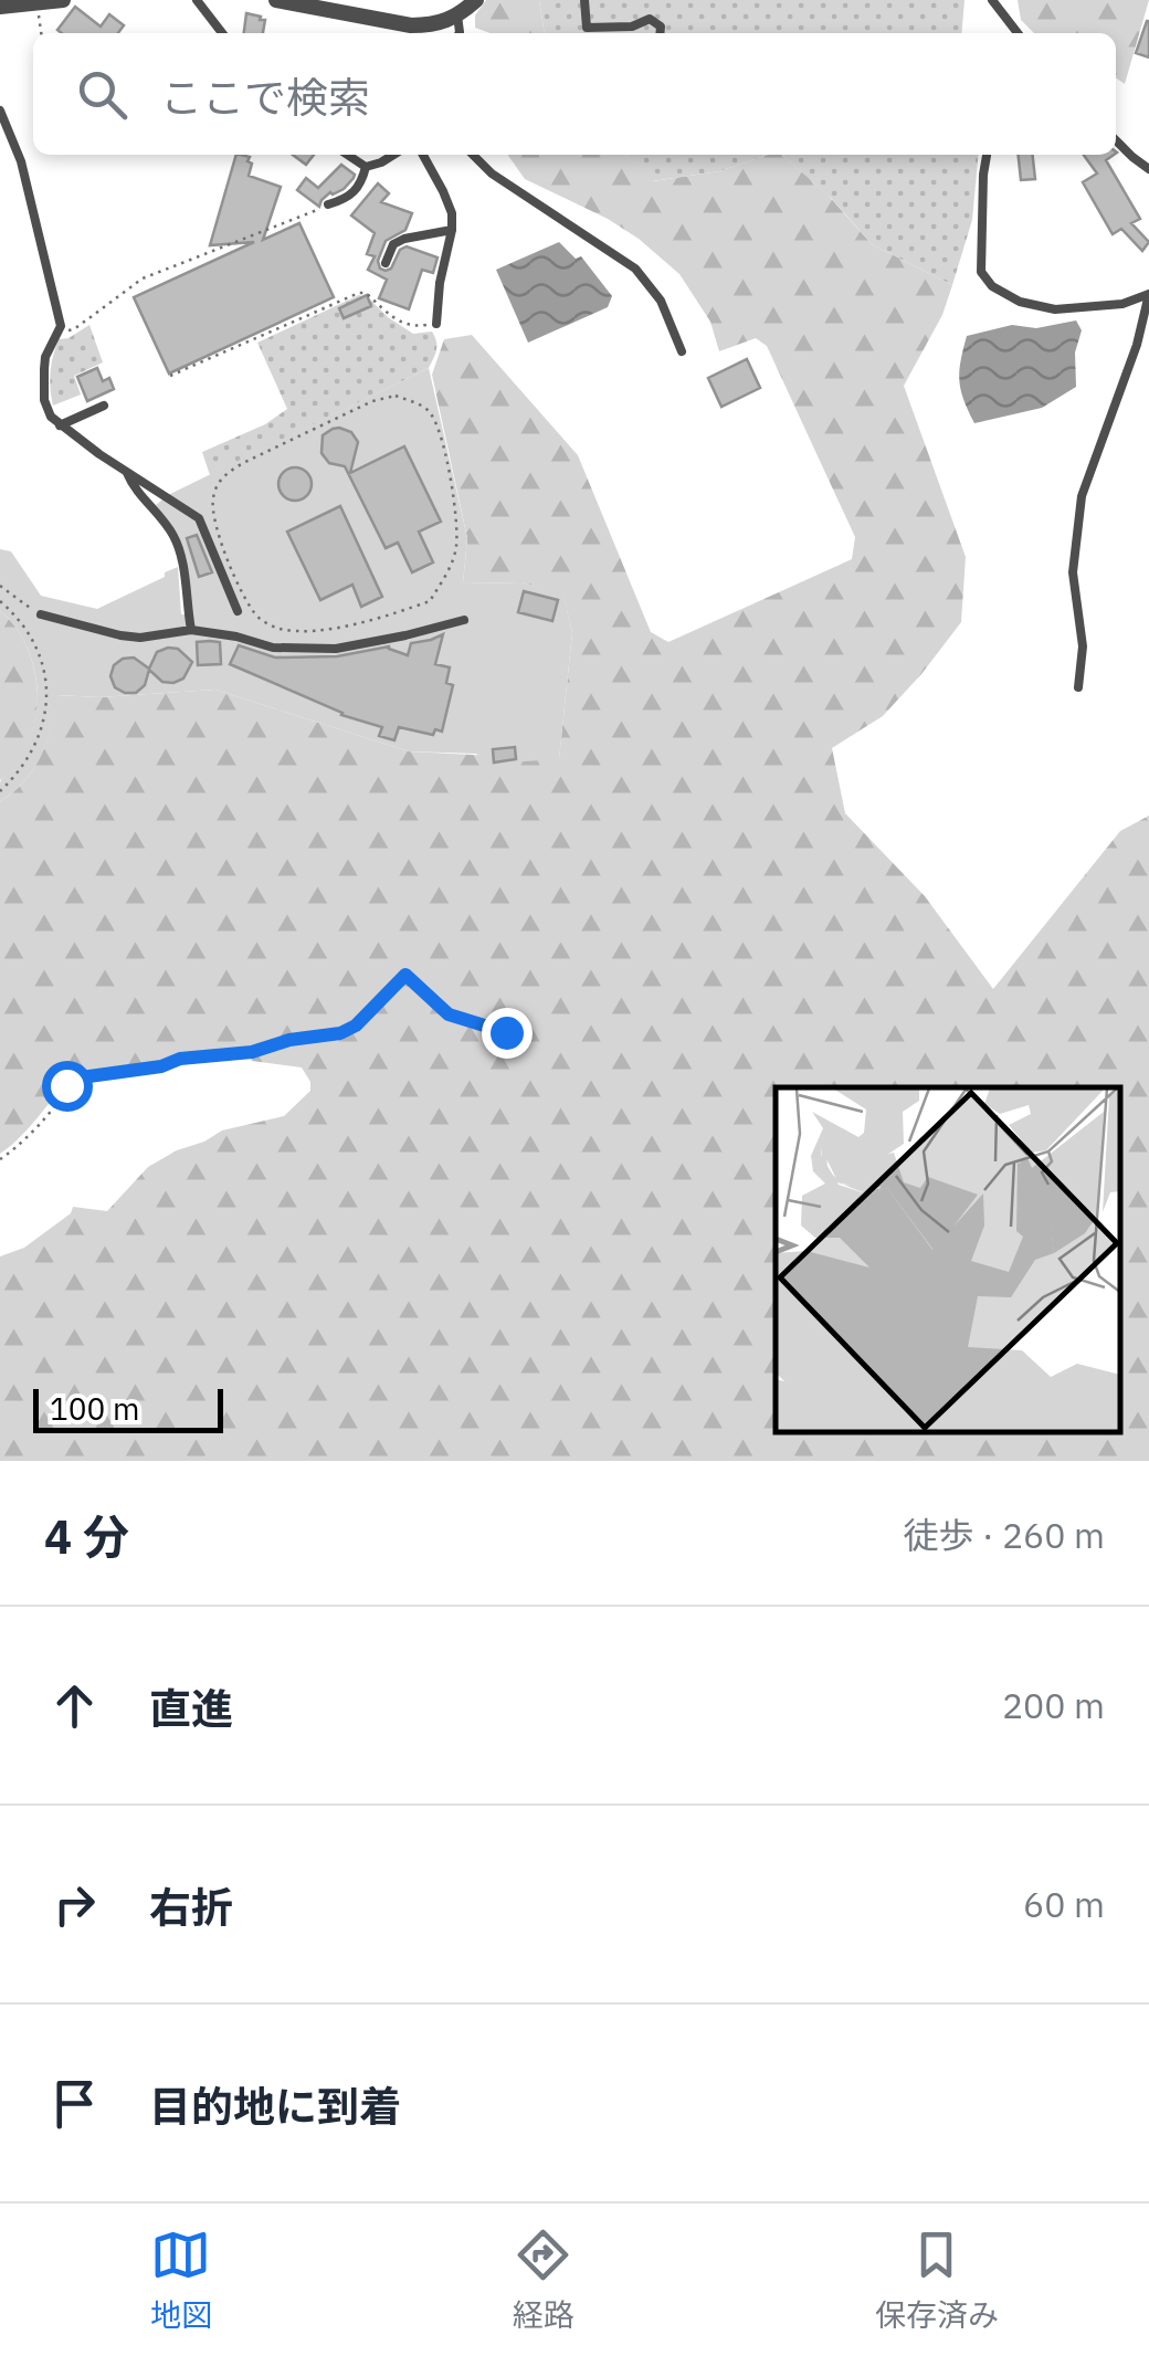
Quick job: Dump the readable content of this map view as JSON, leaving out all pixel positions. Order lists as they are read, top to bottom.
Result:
{
  "scale_bar": "100 m",
  "page": {
    "search": "ここで検索",
    "scale": "100 m",
    "heading": ["4 分", "徒歩 · 260 m"],
    "list": [
      ["直進", "200 m"],
      ["右折", "60 m"],
      "目的地に到着"
    ],
    "nav": ["地図", "経路", "保存済み"]
  }
}
